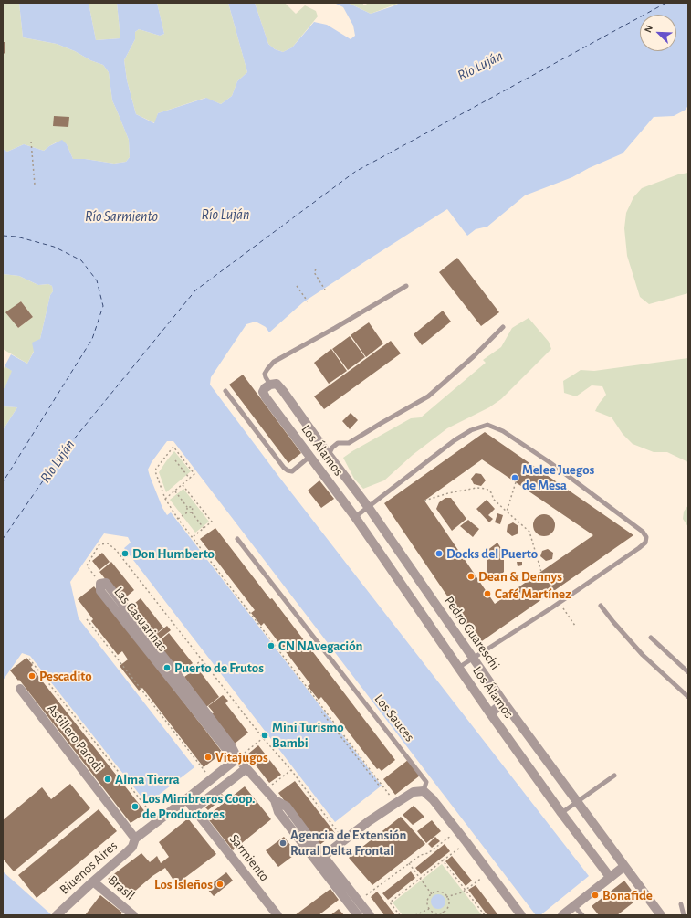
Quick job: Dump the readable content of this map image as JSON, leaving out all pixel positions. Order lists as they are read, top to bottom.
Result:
{
  "streets": {
    "street": [
      "Los Álamos",
      "Las Casuarinas",
      "Pedro Guareschi",
      "Astillero Parodi",
      "Sarmiento",
      "Biuenos Aires",
      "Brasil"
    ],
    "lane": ["Los Sauces"]
  },
  "crossings": [
    ["Los Álamos", "Pedro Guareschi"],
    ["Las Casuarinas", "Biuenos Aires"],
    ["Astillero Parodi", "Biuenos Aires"],
    ["Sarmiento", "Biuenos Aires"],
    ["Biuenos Aires", "Brasil"]
  ],
  "water": ["Río Luján", "Río Sarmiento"],
  "places": [
    "Melee Juegos de Mesa",
    "Don Humberto",
    "Docks del Puerto",
    "Dean & Dennys",
    "Café Martínez",
    "CN NAvegación",
    "Puerto de Frutos",
    "Pescadito",
    "Mini Turismo Bambi",
    "Vitajugos",
    "Alma Tierra",
    "Los Mimbreros Coop. de Productores",
    "Agencia de Extensión Rural Delta Frontal",
    "Los Isleños",
    "Bonafide"
  ],
  "north": "top left"
}
